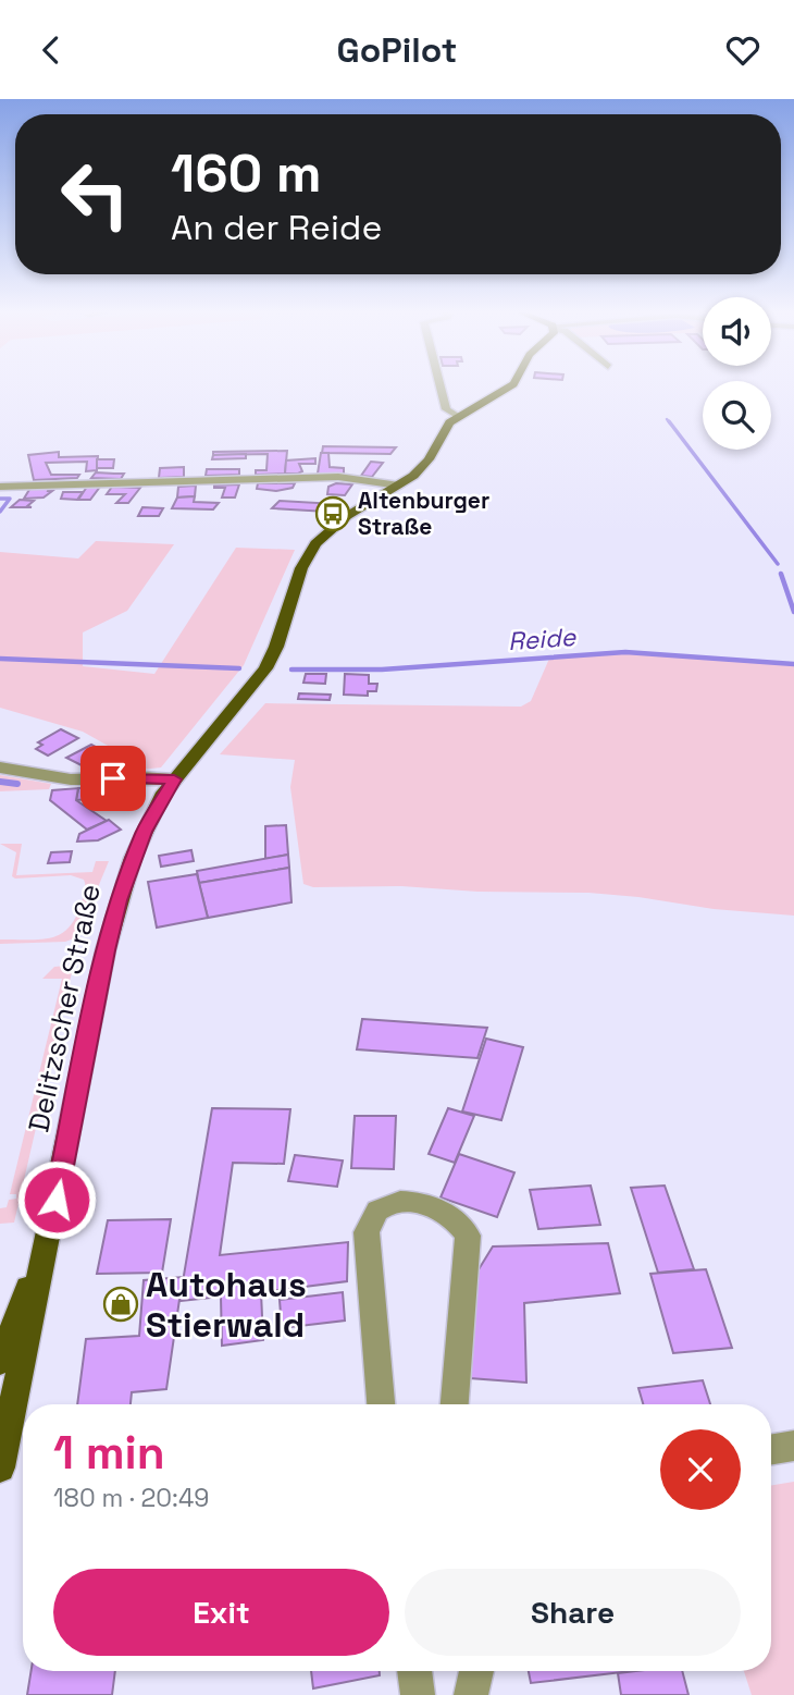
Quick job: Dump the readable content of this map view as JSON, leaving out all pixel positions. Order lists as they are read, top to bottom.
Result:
{
  "streets": {
    "main road": ["Delitzscher Straße"]
  },
  "water": ["Reide"],
  "places": {
    "bus stop": ["Altenburger Straße"],
    "shop": ["Autohaus Stierwald"]
  },
  "page": {
    "header": "GoPilot",
    "turn": ["160 m", "An der Reide"],
    "heading": ["1 min", "180 m · 20:49"],
    "buttons": ["Exit", "Share"]
  }
}
